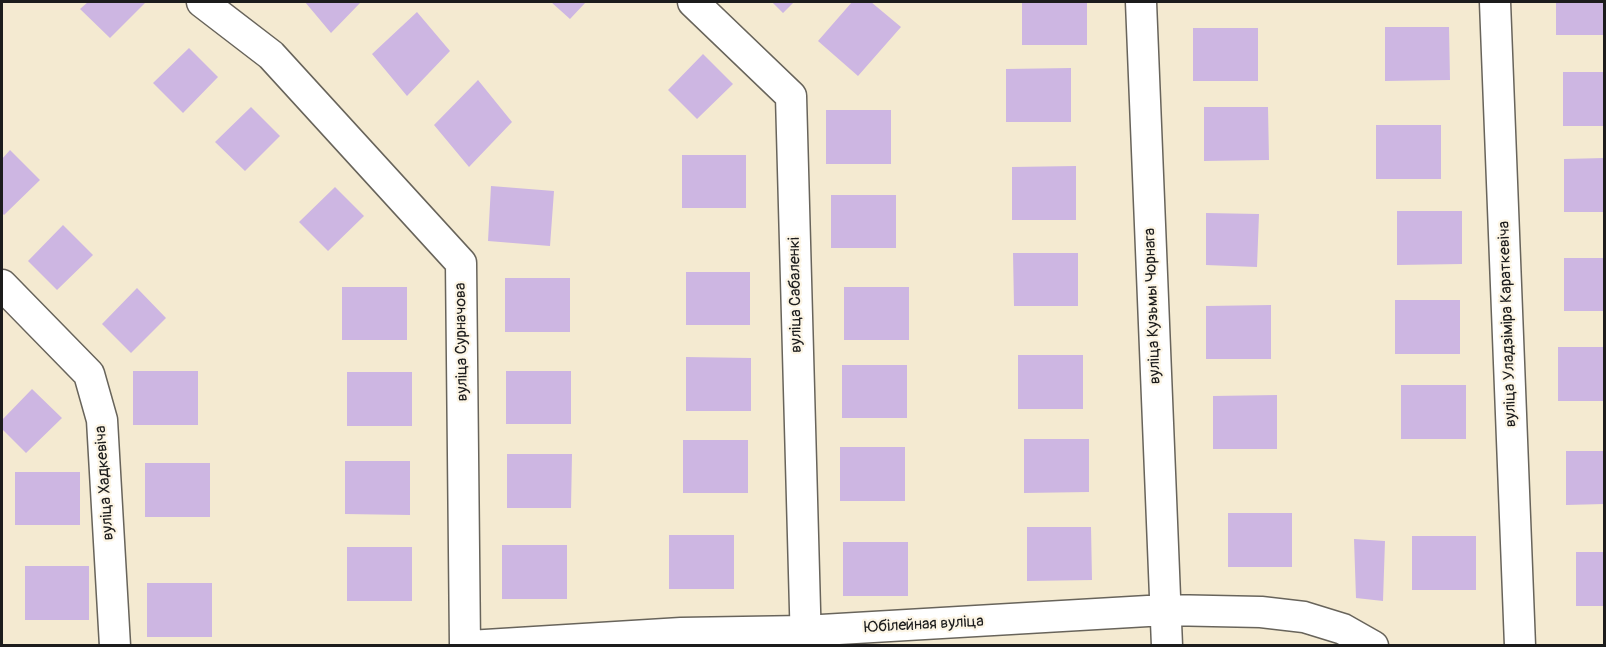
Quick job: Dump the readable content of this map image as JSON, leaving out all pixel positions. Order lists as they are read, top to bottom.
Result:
{
  "streets": {
    "street": [
      "вуліца Сабаленкі",
      "вуліца Кузьмы Чорнага",
      "вуліца Уладзіміра Караткевіча",
      "вуліца Сурначова",
      "вуліца Хадкевіча",
      "Юбілейная вуліца"
    ]
  },
  "crossings": [
    ["вуліца Сабаленкі", "Юбілейная вуліца"],
    ["вуліца Кузьмы Чорнага", "Юбілейная вуліца"],
    ["вуліца Сурначова", "Юбілейная вуліца"]
  ]
}
